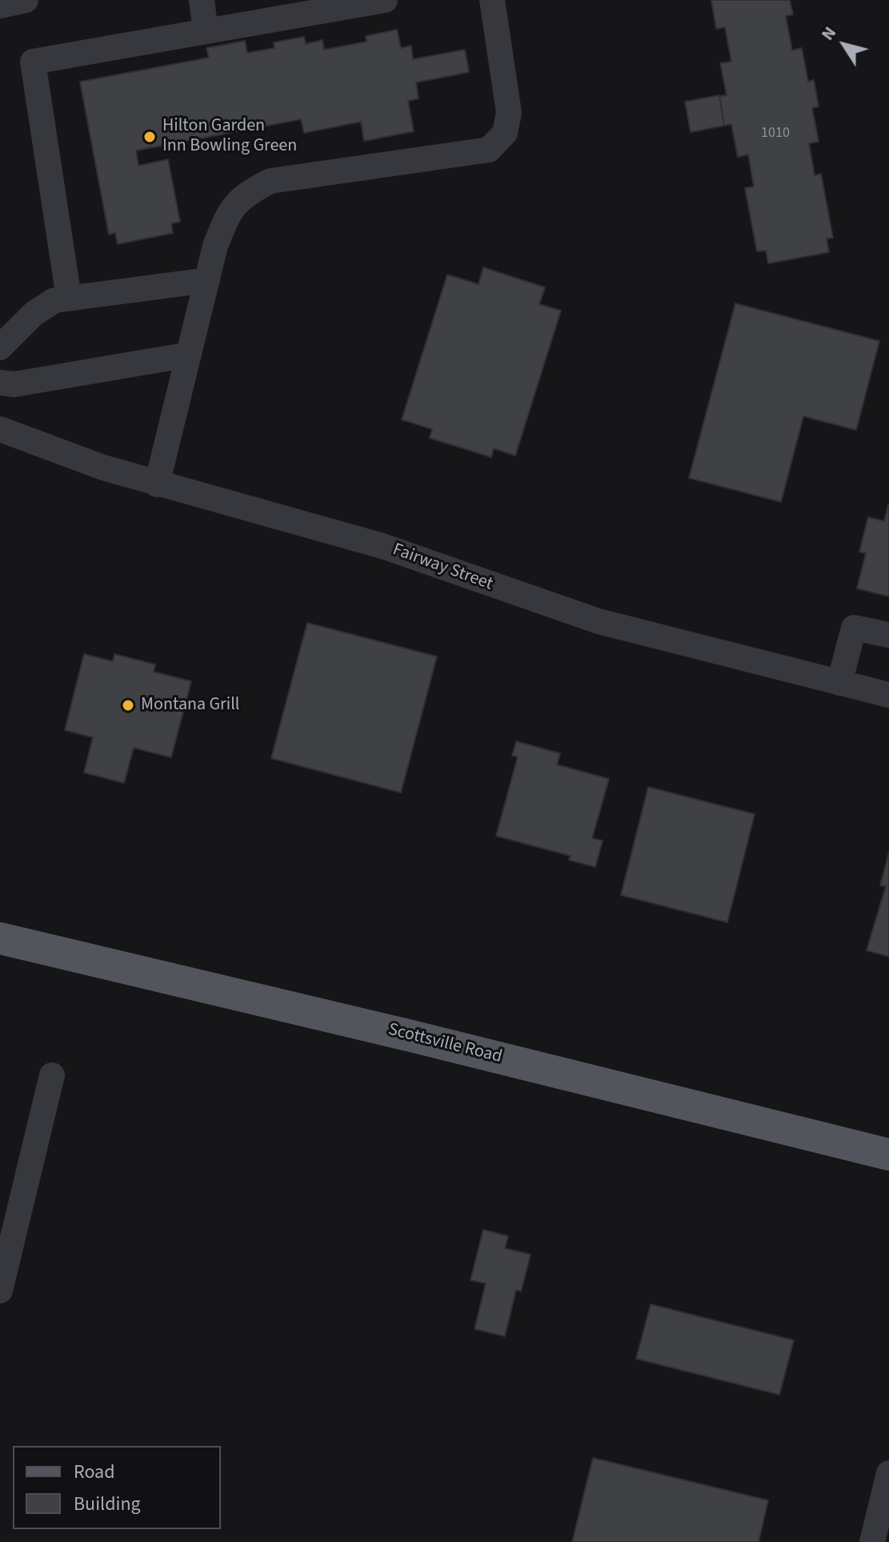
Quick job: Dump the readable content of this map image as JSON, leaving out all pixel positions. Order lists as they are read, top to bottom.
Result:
{
  "streets": {
    "main road": ["Scottsville Road"],
    "street": ["Fairway Street"]
  },
  "places": ["Hilton Garden Inn Bowling Green", "Montana Grill"],
  "house_numbers": ["1010"],
  "legend": ["Road", "Building"],
  "north": "top left"
}
